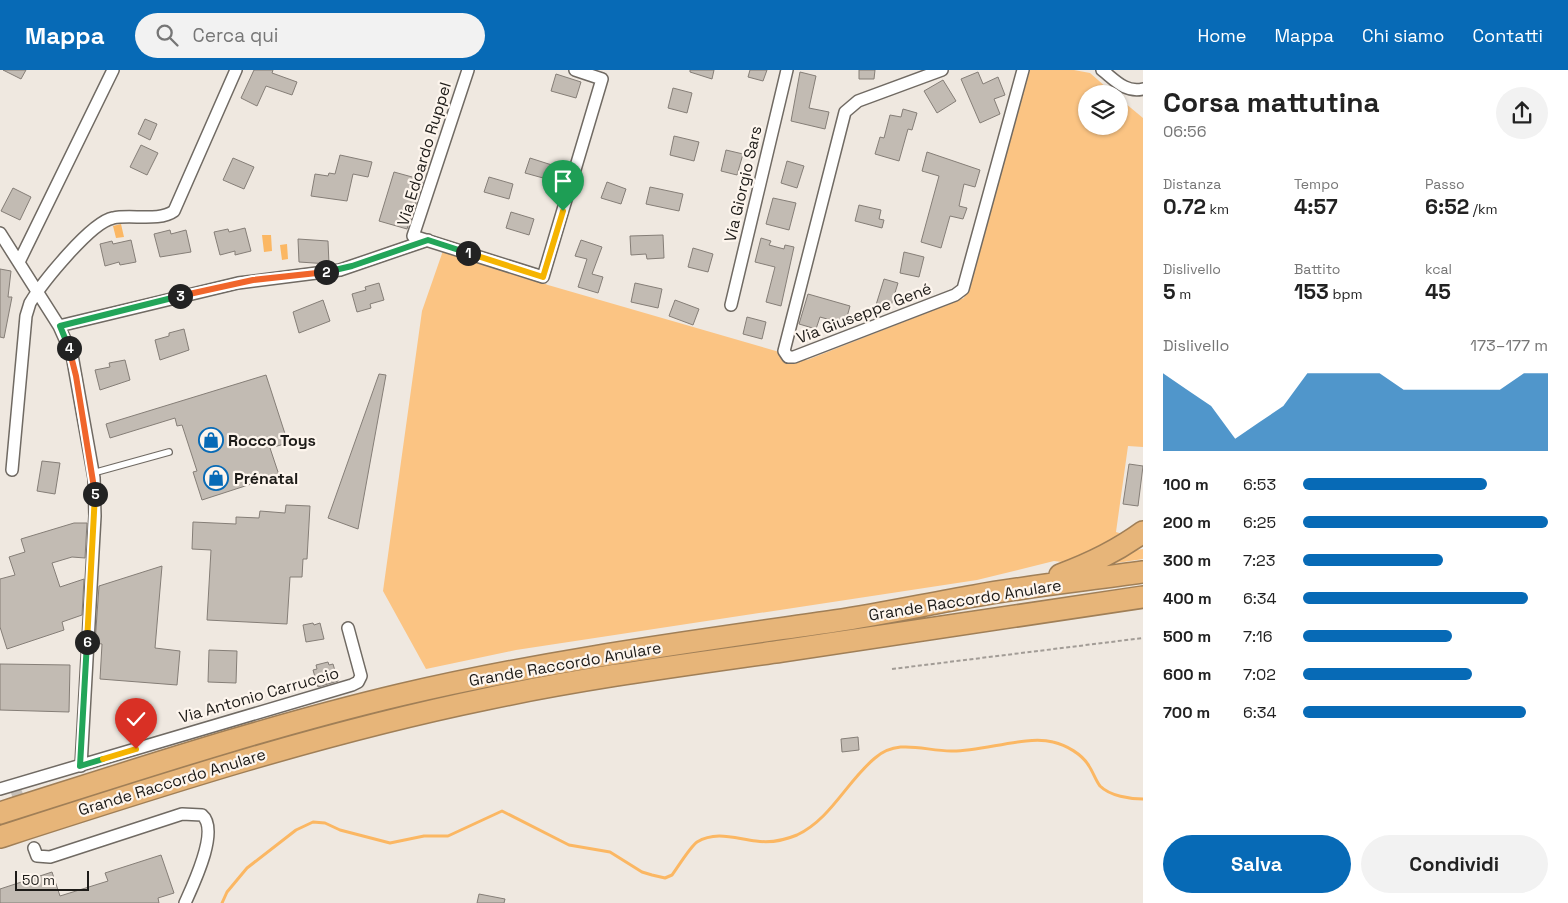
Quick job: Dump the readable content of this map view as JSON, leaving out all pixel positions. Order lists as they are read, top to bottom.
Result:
{
  "streets": {
    "highway": ["Grande Raccordo Anulare"],
    "street": [
      "Via Edoardo Ruppel",
      "Via Giorgio Sars",
      "Via Giuseppe Gené",
      "Via Antonio Carruccio"
    ]
  },
  "places": {
    "shop": ["Rocco Toys", "Prénatal"]
  },
  "scale_bar": "50 m",
  "page": {
    "header": "Mappa",
    "search": "Cerca qui",
    "nav": [
      "Home",
      "Mappa",
      "Chi siamo",
      "Contatti"
    ],
    "heading": ["Corsa mattutina", "06:56"],
    "stats": [
      ["Distanza", "0.72 km"],
      ["Tempo", "4:57"],
      ["Passo", "6:52 /km"],
      ["Dislivello", "5 m"],
      ["Battito", "153 bpm"],
      ["kcal", "45"]
    ],
    "pins": [
      "1",
      "2",
      "3",
      "4",
      "5",
      "6"
    ],
    "chart": ["Dislivello", "173–177 m"],
    "list": [
      {
        "name": "100 m",
        "note": "6:53"
      },
      {
        "name": "200 m",
        "note": "6:25"
      },
      {
        "name": "300 m",
        "note": "7:23"
      },
      {
        "name": "400 m",
        "note": "6:34"
      },
      {
        "name": "500 m",
        "note": "7:16"
      },
      {
        "name": "600 m",
        "note": "7:02"
      },
      {
        "name": "700 m",
        "note": "6:34"
      }
    ],
    "buttons": ["Salva", "Condividi"],
    "scale": "50 m"
  }
}
